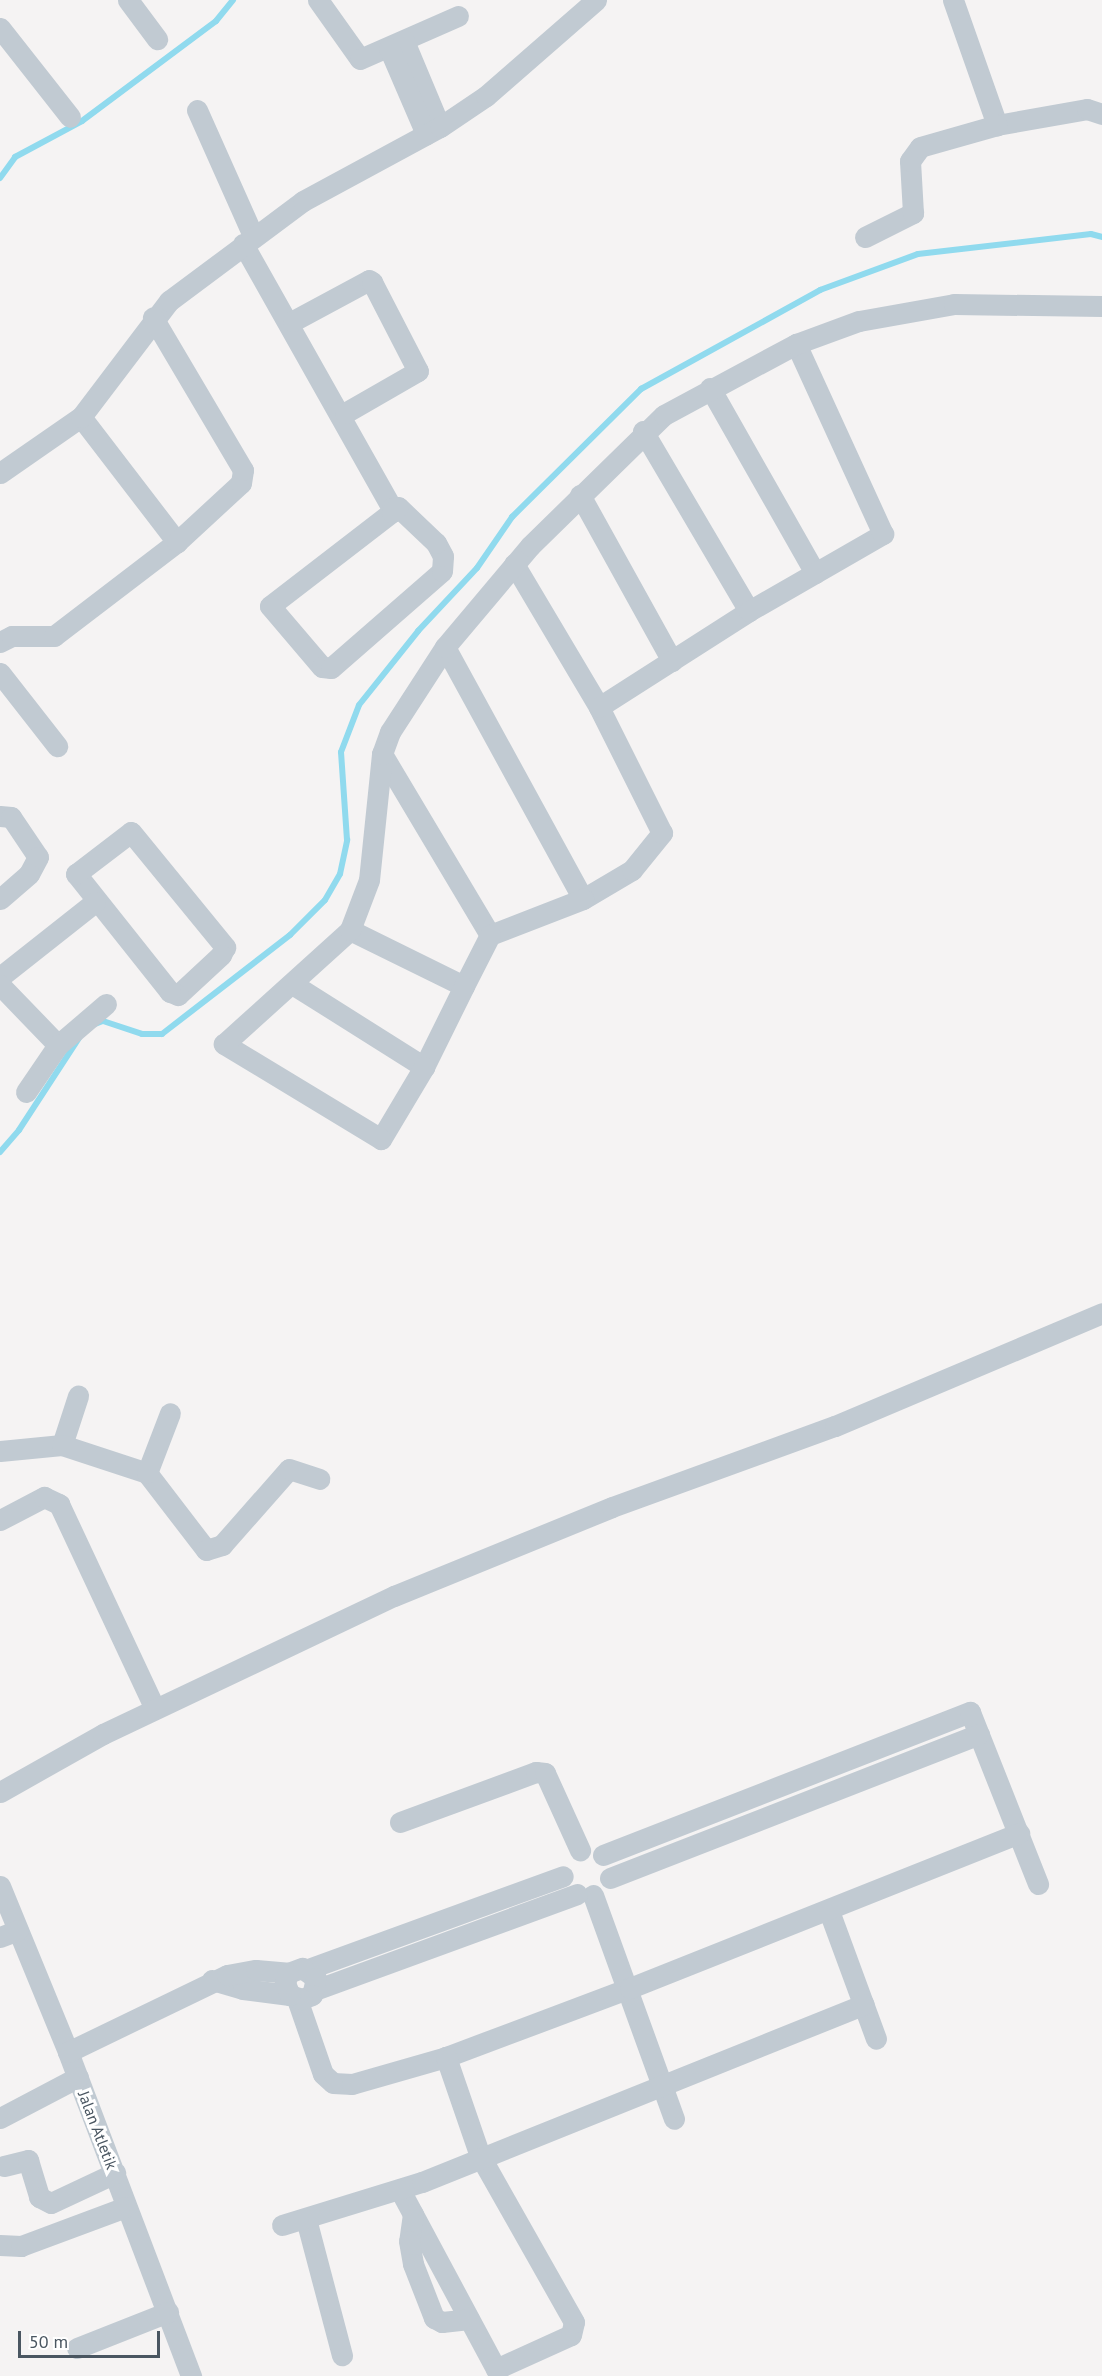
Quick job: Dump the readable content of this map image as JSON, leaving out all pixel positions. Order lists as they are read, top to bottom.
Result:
{
  "streets": {
    "street": ["Jalan Atletik"]
  },
  "scale_bar": "50 m"
}
